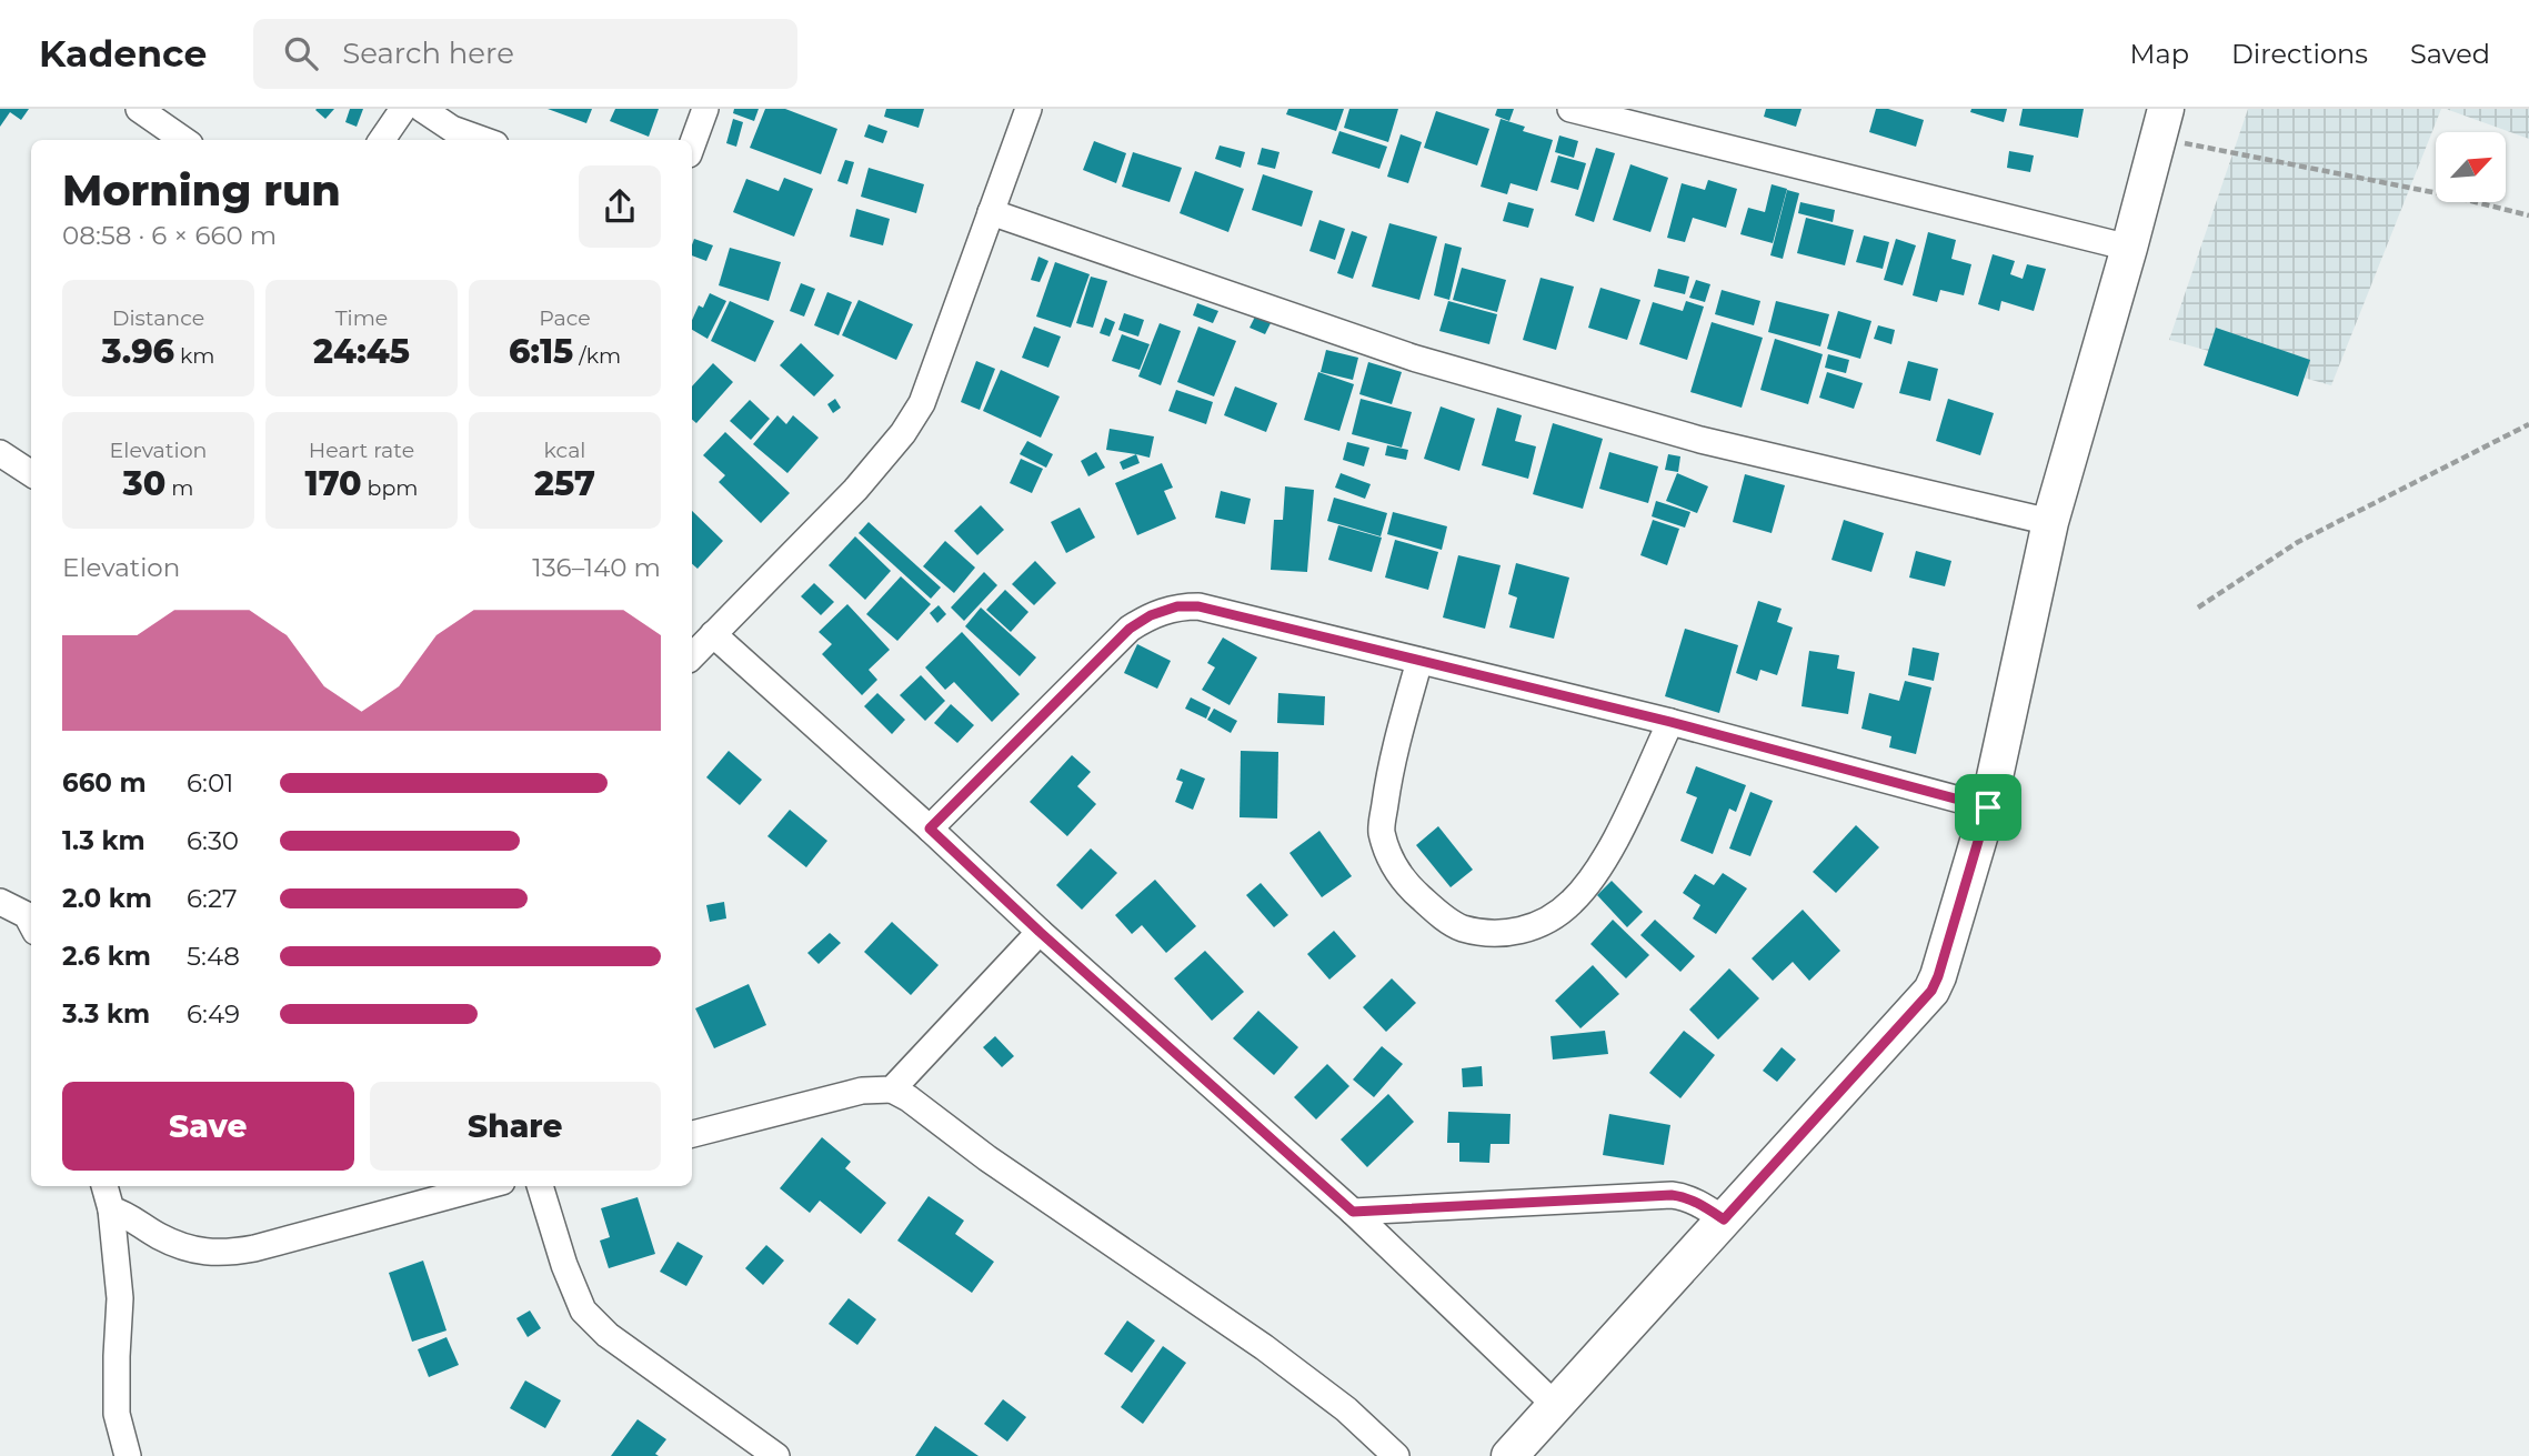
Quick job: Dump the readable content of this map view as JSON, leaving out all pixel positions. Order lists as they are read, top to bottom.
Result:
{
  "north": "top right",
  "page": {
    "header": "Kadence",
    "search": "Search here",
    "nav": ["Map", "Directions", "Saved"],
    "heading": ["Morning run", "08:58 · 6 × 660 m"],
    "stats": [
      ["Distance", "3.96 km"],
      ["Time", "24:45"],
      ["Pace", "6:15 /km"],
      ["Elevation", "30 m"],
      ["Heart rate", "170 bpm"],
      ["kcal", "257"]
    ],
    "chart": ["Elevation", "136–140 m"],
    "list": [
      {
        "name": "660 m",
        "note": "6:01"
      },
      {
        "name": "1.3 km",
        "note": "6:30"
      },
      {
        "name": "2.0 km",
        "note": "6:27"
      },
      {
        "name": "2.6 km",
        "note": "5:48"
      },
      {
        "name": "3.3 km",
        "note": "6:49"
      }
    ],
    "buttons": ["Save", "Share"]
  }
}
